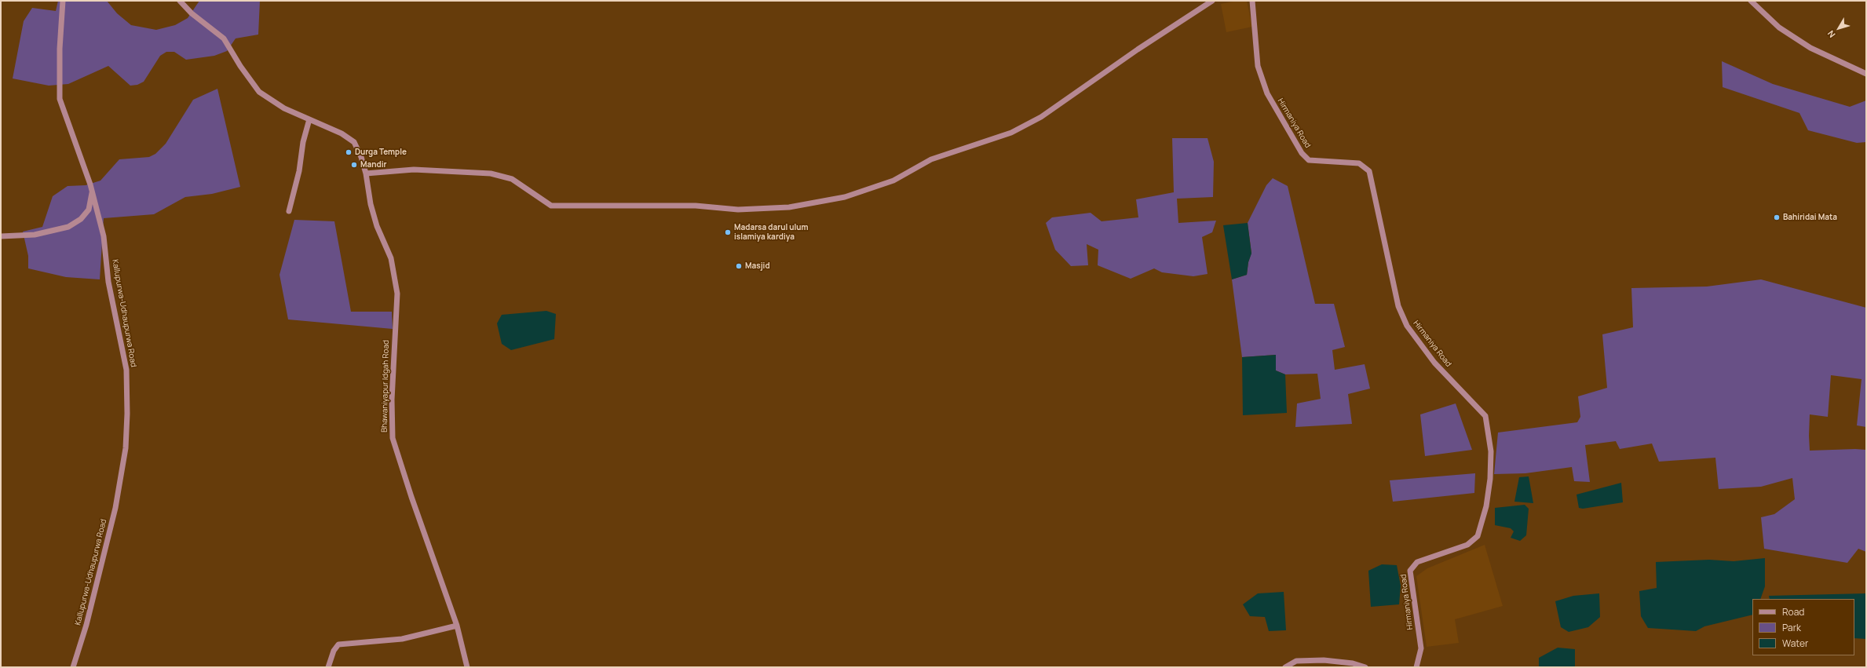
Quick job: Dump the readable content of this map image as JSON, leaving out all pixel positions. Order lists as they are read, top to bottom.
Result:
{
  "streets": {
    "street": ["Hirmaniya Road", "Kallupurwa-Udhaupurwa Road", "Bhawaniyapur Idgah Road"]
  },
  "places": [
    "Durga Temple",
    "Mandir",
    "Bahiridai Mata",
    "Madarsa darul ulum islamiya kardiya",
    "Masjid"
  ],
  "legend": ["Road", "Park", "Water"],
  "north": "bottom left"
}
